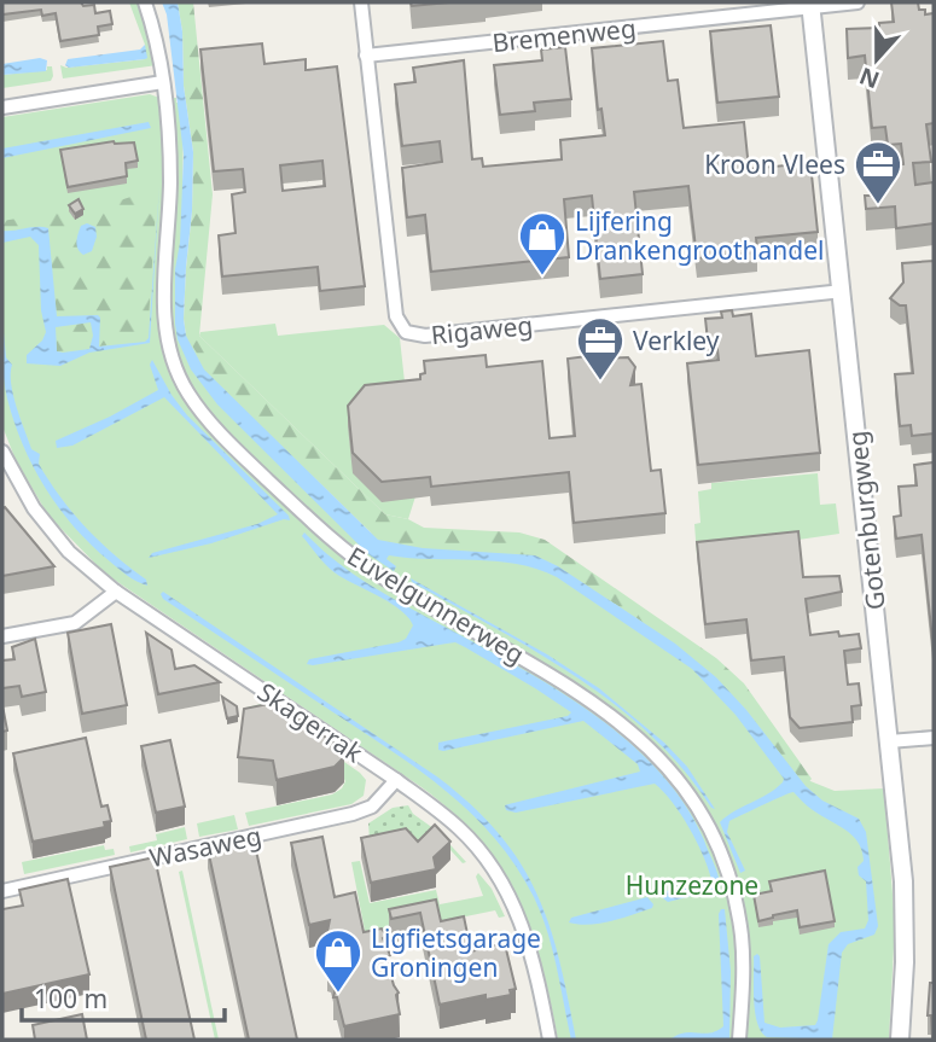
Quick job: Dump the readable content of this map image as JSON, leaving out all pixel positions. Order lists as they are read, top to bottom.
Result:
{
  "streets": {
    "street": [
      "Bremenweg",
      "Rigaweg",
      "Gotenburgweg",
      "Euvelgunnerweg",
      "Skagerrak",
      "Wasaweg"
    ]
  },
  "crossings": [
    ["Bremenweg", "Rigaweg"],
    ["Bremenweg", "Gotenburgweg"],
    ["Rigaweg", "Gotenburgweg"],
    ["Skagerrak", "Wasaweg"]
  ],
  "parks": ["Hunzezone"],
  "places": {
    "office": ["Kroon Vlees", "Verkley"],
    "shop": ["Lijfering Drankengroothandel", "Ligfietsgarage Groningen"]
  },
  "scale_bar": "100 m",
  "north": "bottom"
}
